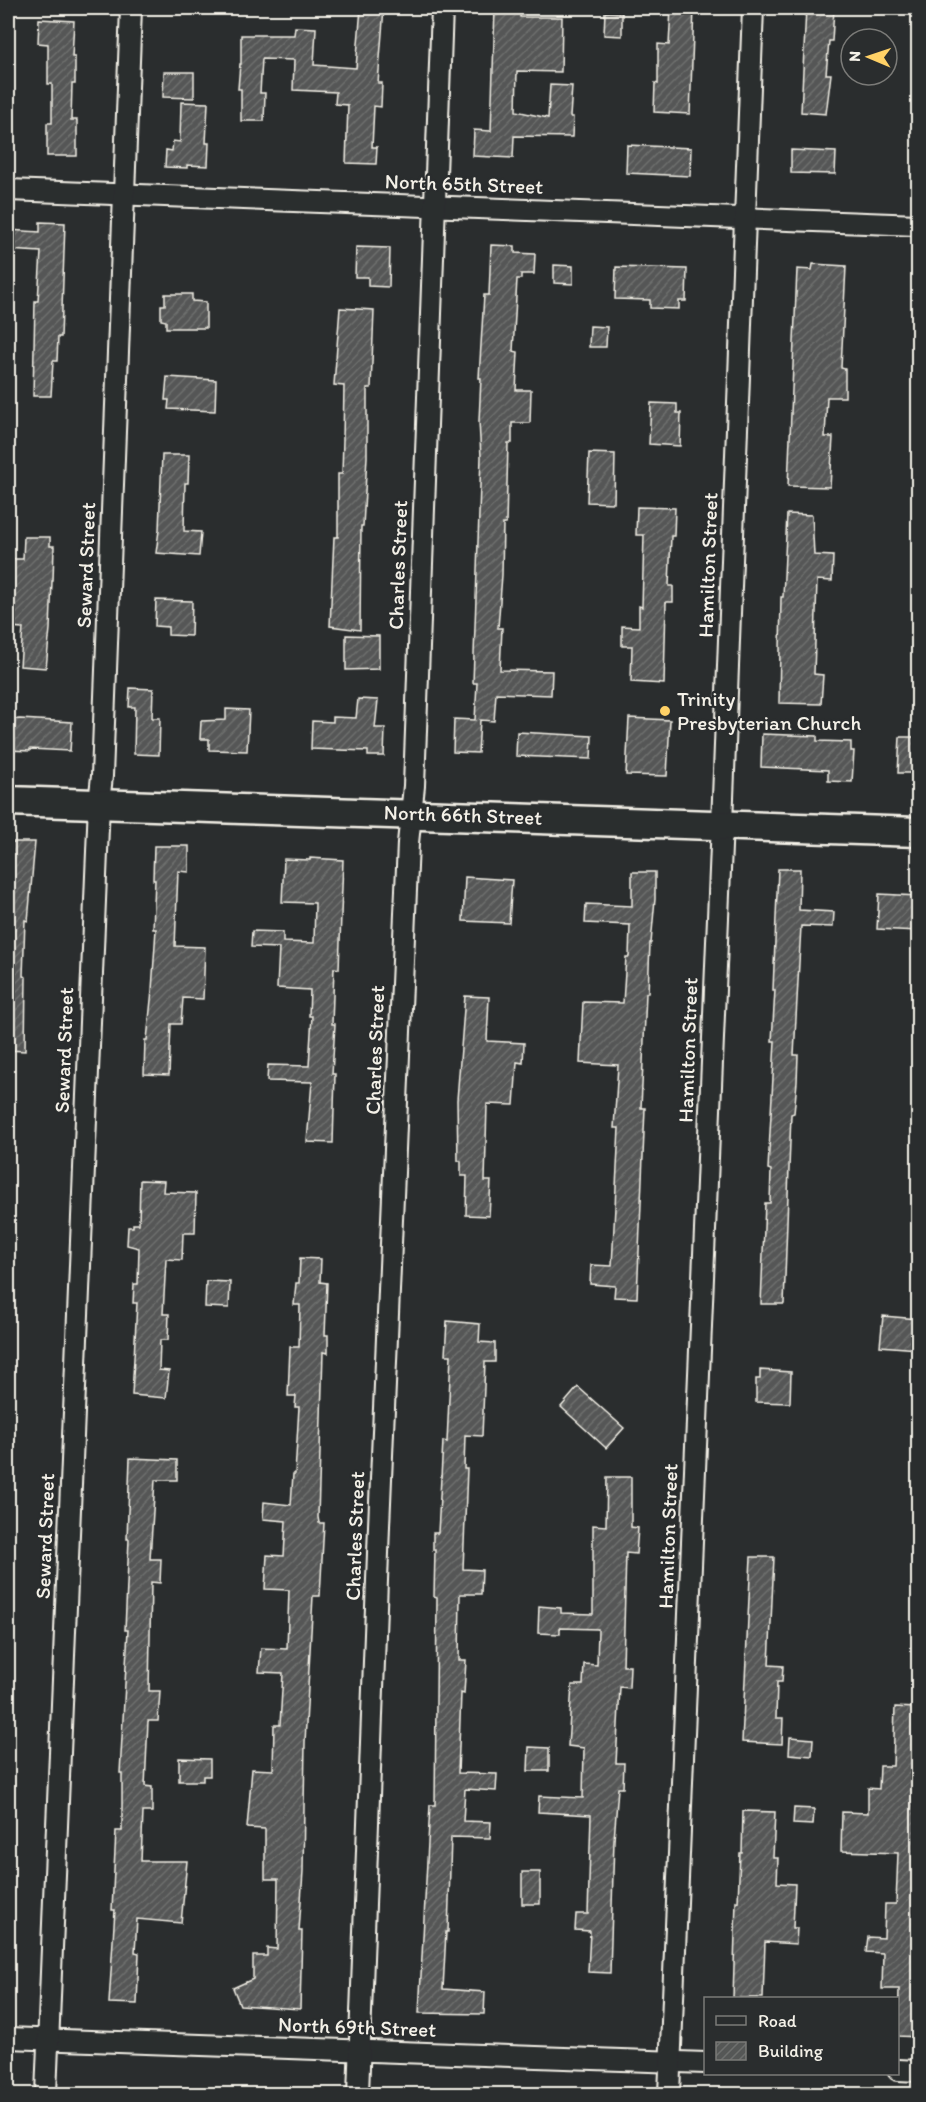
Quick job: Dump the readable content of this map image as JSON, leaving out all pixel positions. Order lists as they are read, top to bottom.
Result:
{
  "streets": {
    "street": [
      "North 65th Street",
      "Seward Street",
      "Charles Street",
      "Hamilton Street",
      "North 66th Street",
      "North 69th Street"
    ]
  },
  "crossings": [
    ["North 65th Street", "Seward Street"],
    ["North 65th Street", "Charles Street"],
    ["North 65th Street", "Hamilton Street"],
    ["Seward Street", "North 66th Street"],
    ["Seward Street", "North 69th Street"],
    ["Charles Street", "North 66th Street"],
    ["Charles Street", "North 69th Street"],
    ["Hamilton Street", "North 66th Street"],
    ["Hamilton Street", "North 69th Street"]
  ],
  "places": ["Trinity Presbyterian Church"],
  "legend": ["Road", "Building"],
  "north": "left"
}
